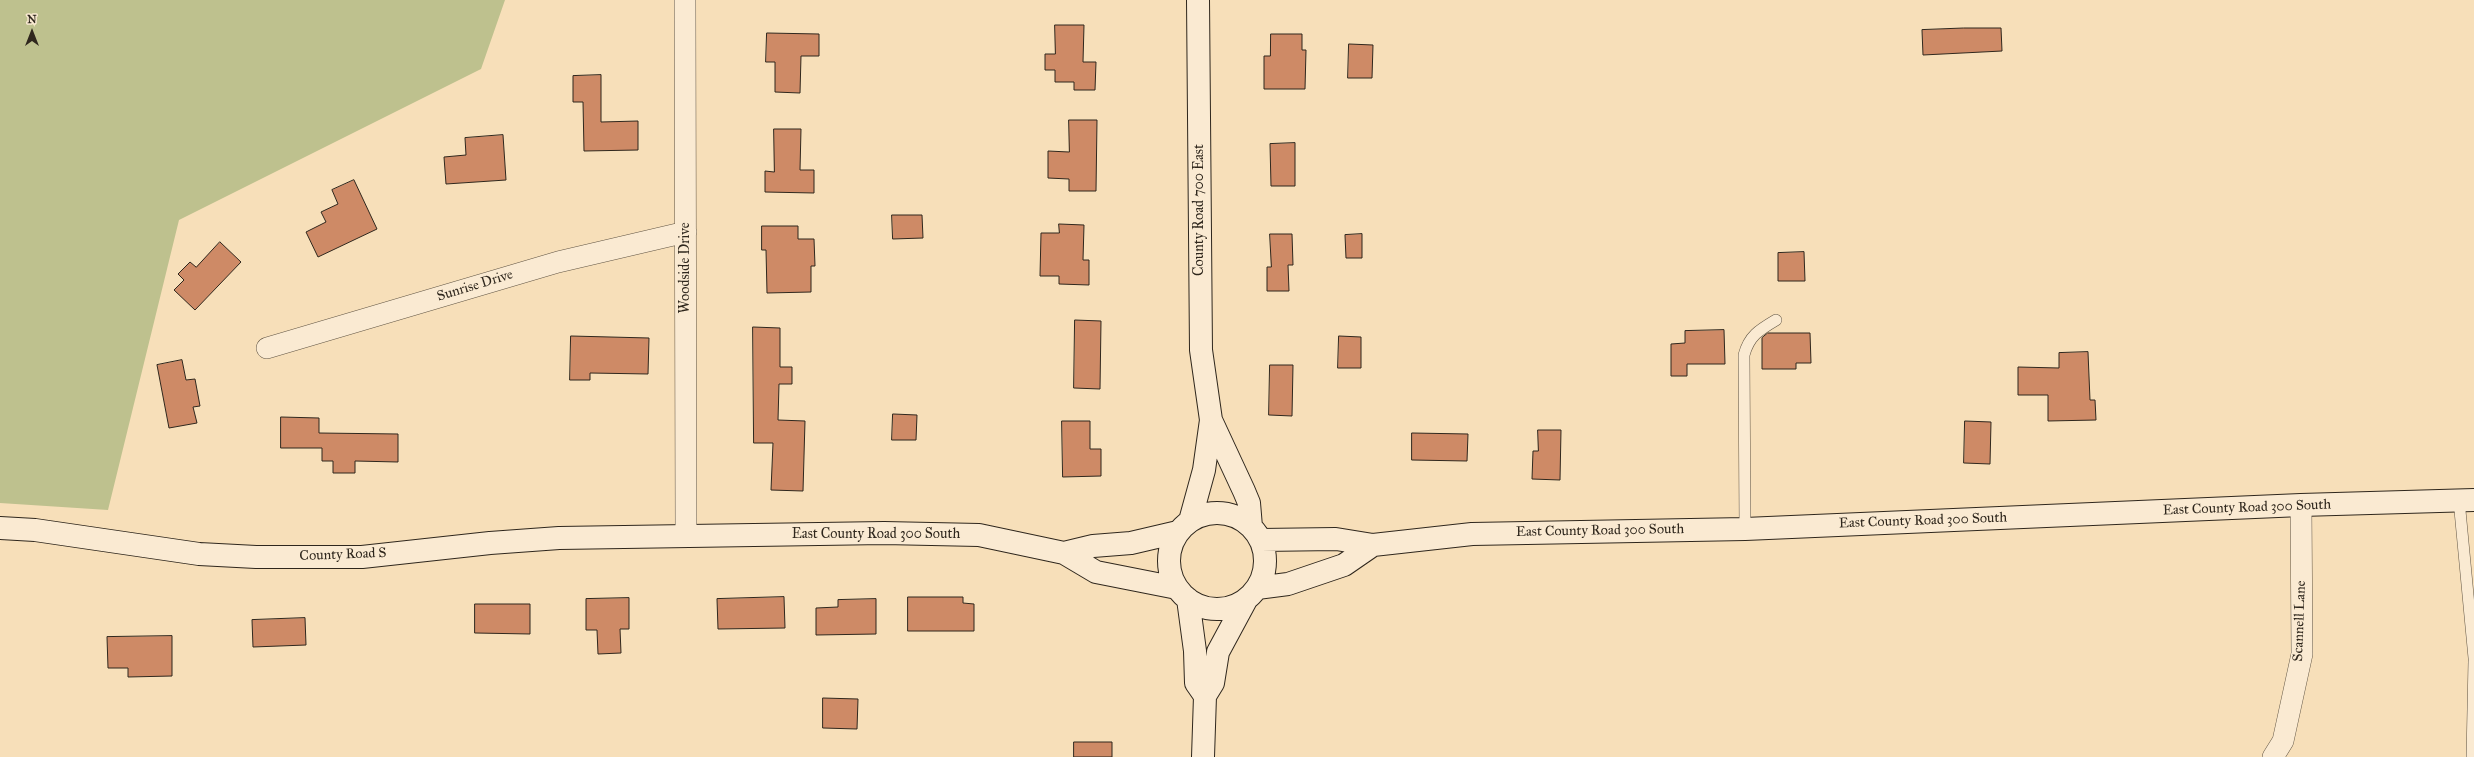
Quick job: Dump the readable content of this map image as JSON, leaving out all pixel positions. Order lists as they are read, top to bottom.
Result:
{
  "streets": {
    "street": [
      "County Road 700 East",
      "Woodside Drive",
      "Sunrise Drive",
      "East County Road 300 South",
      "County Road S",
      "Scannell Lane"
    ]
  },
  "crossings": [
    ["County Road 700 East", "East County Road 300 South"],
    ["Woodside Drive", "Sunrise Drive"],
    ["Woodside Drive", "East County Road 300 South"],
    ["Woodside Drive", "County Road S"],
    ["East County Road 300 South", "County Road S"],
    ["East County Road 300 South", "Scannell Lane"]
  ],
  "north": "top"
}
